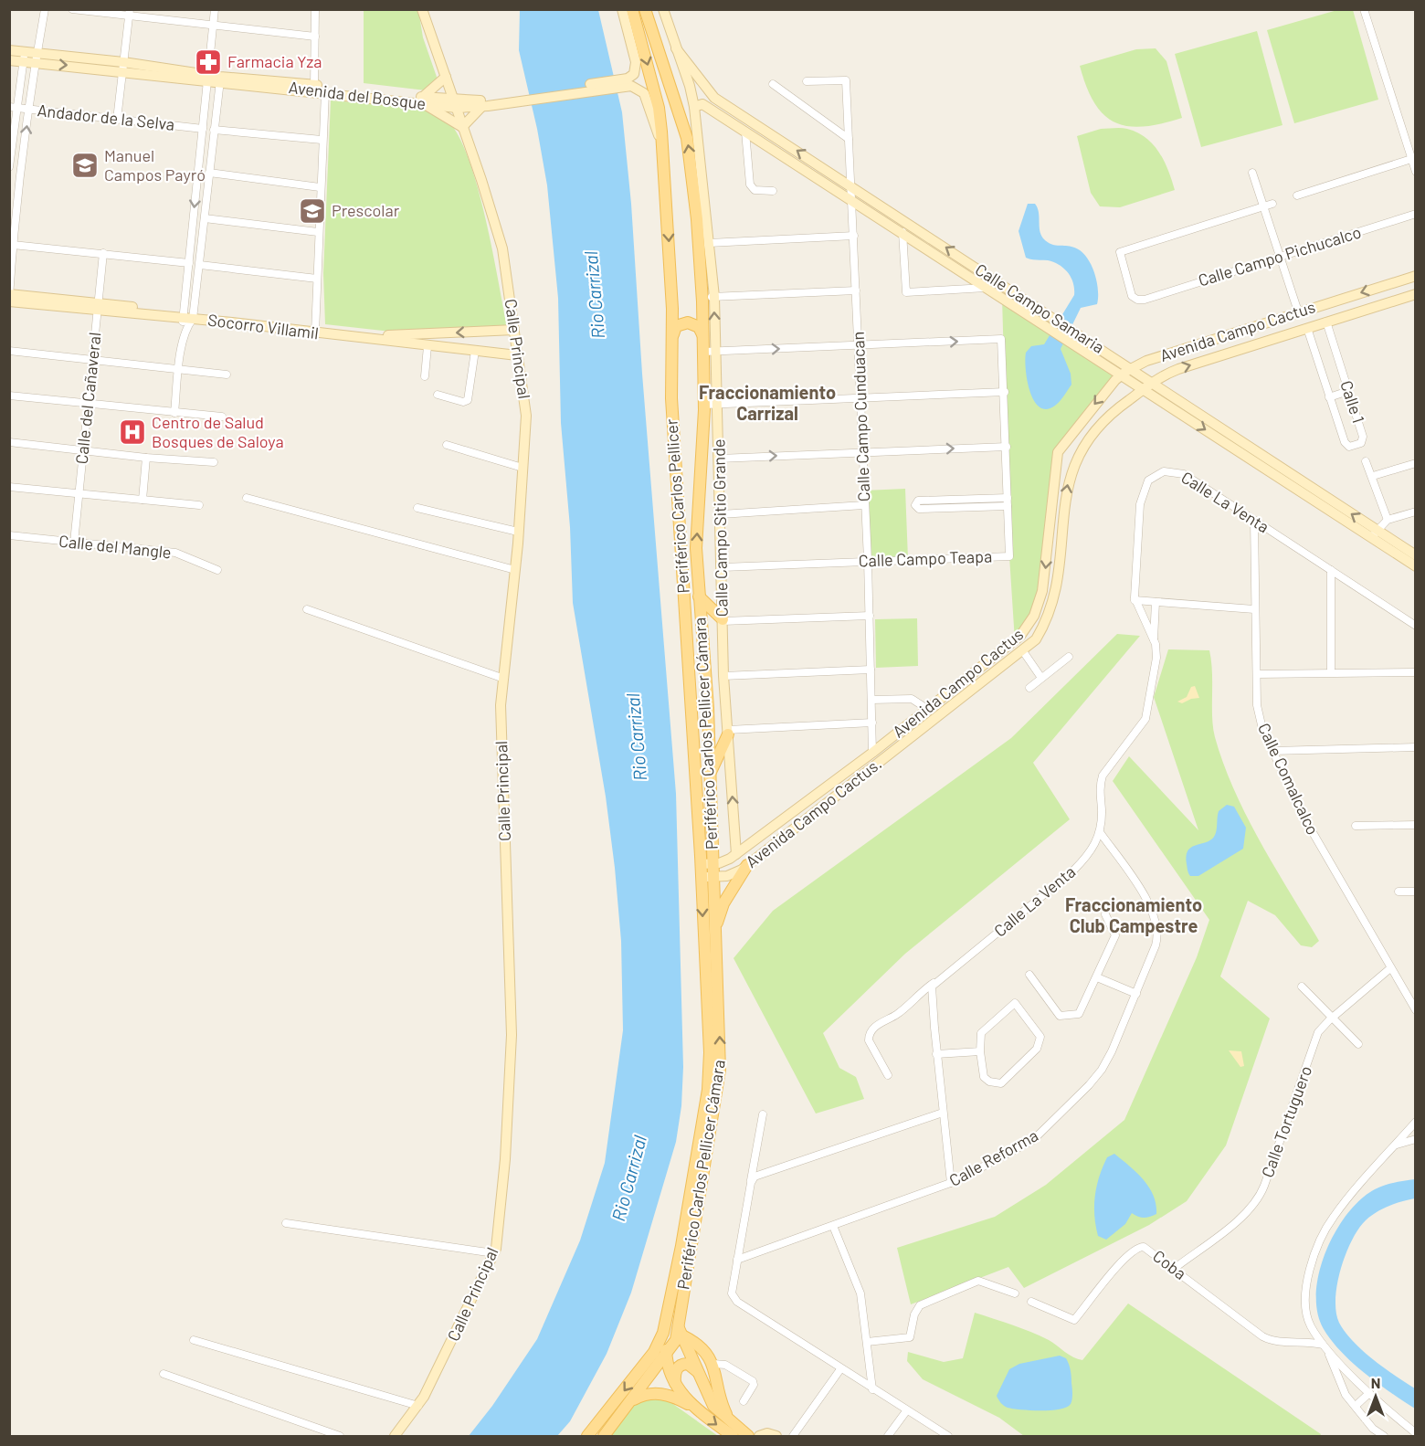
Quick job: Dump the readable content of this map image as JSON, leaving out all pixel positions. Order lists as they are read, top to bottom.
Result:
{
  "streets": {
    "main road": ["Periférico Carlos Pellicer", "Periférico Carlos Pellicer Cámara"],
    "street": [
      "Avenida del Bosque",
      "Andador de la Selva",
      "Calle Campo Pichucalco",
      "Calle Campo Samaria",
      "Socorro Villamil",
      "Avenida Campo Cactus",
      "Calle Principal",
      "Calle del Cañaveral",
      "Calle 1",
      "Calle Campo Cunduacan",
      "Calle La Venta",
      "Calle Campo Sitio Grande",
      "Calle del Mangle",
      "Calle Campo Teapa",
      "Calle Comalcalco",
      "Avenida Campo Cactus.",
      "Calle Tortuguero",
      "Calle Reforma",
      "Coba"
    ]
  },
  "crossings": [
    ["Avenida del Bosque", "Calle Principal"],
    ["Calle Campo Samaria", "Avenida Campo Cactus"],
    ["Calle Campo Samaria", "Calle Campo Cunduacan"],
    ["Calle Campo Samaria", "Calle Campo Sitio Grande"],
    ["Calle Campo Samaria", "Avenida Campo Cactus."],
    ["Socorro Villamil", "Calle Principal"],
    ["Socorro Villamil", "Calle del Cañaveral"],
    ["Avenida Campo Cactus", "Calle Campo Cunduacan"],
    ["Avenida Campo Cactus", "Periférico Carlos Pellicer"],
    ["Avenida Campo Cactus", "Calle Campo Sitio Grande"],
    ["Avenida Campo Cactus", "Periférico Carlos Pellicer Cámara"],
    ["Calle del Cañaveral", "Calle del Mangle"],
    ["Calle 1", "Avenida Campo Cactus."],
    ["Calle Campo Cunduacan", "Calle Campo Teapa"],
    ["Calle La Venta", "Calle Comalcalco"],
    ["Calle La Venta", "Calle Reforma"],
    ["Periférico Carlos Pellicer", "Periférico Carlos Pellicer Cámara"],
    ["Periférico Carlos Pellicer", "Avenida Campo Cactus."],
    ["Calle Campo Sitio Grande", "Calle Campo Teapa"],
    ["Periférico Carlos Pellicer Cámara", "Avenida Campo Cactus."],
    ["Calle Comalcalco", "Calle Tortuguero"],
    ["Calle Tortuguero", "Coba"]
  ],
  "one_way": [
    "Avenida Campo Cactus",
    "Periférico Carlos Pellicer",
    "Periférico Carlos Pellicer Cámara",
    "Avenida Campo Cactus."
  ],
  "districts": ["Fraccionamiento Carrizal", "Fraccionamiento Club Campestre"],
  "water": ["Rio Carrizal"],
  "places": {
    "pharmacy": ["Farmacia Yza"],
    "school or university": ["Manuel Campos Payró", "Prescolar"],
    "hospital": ["Centro de Salud Bosques de Saloya"]
  },
  "north": "top"
}
